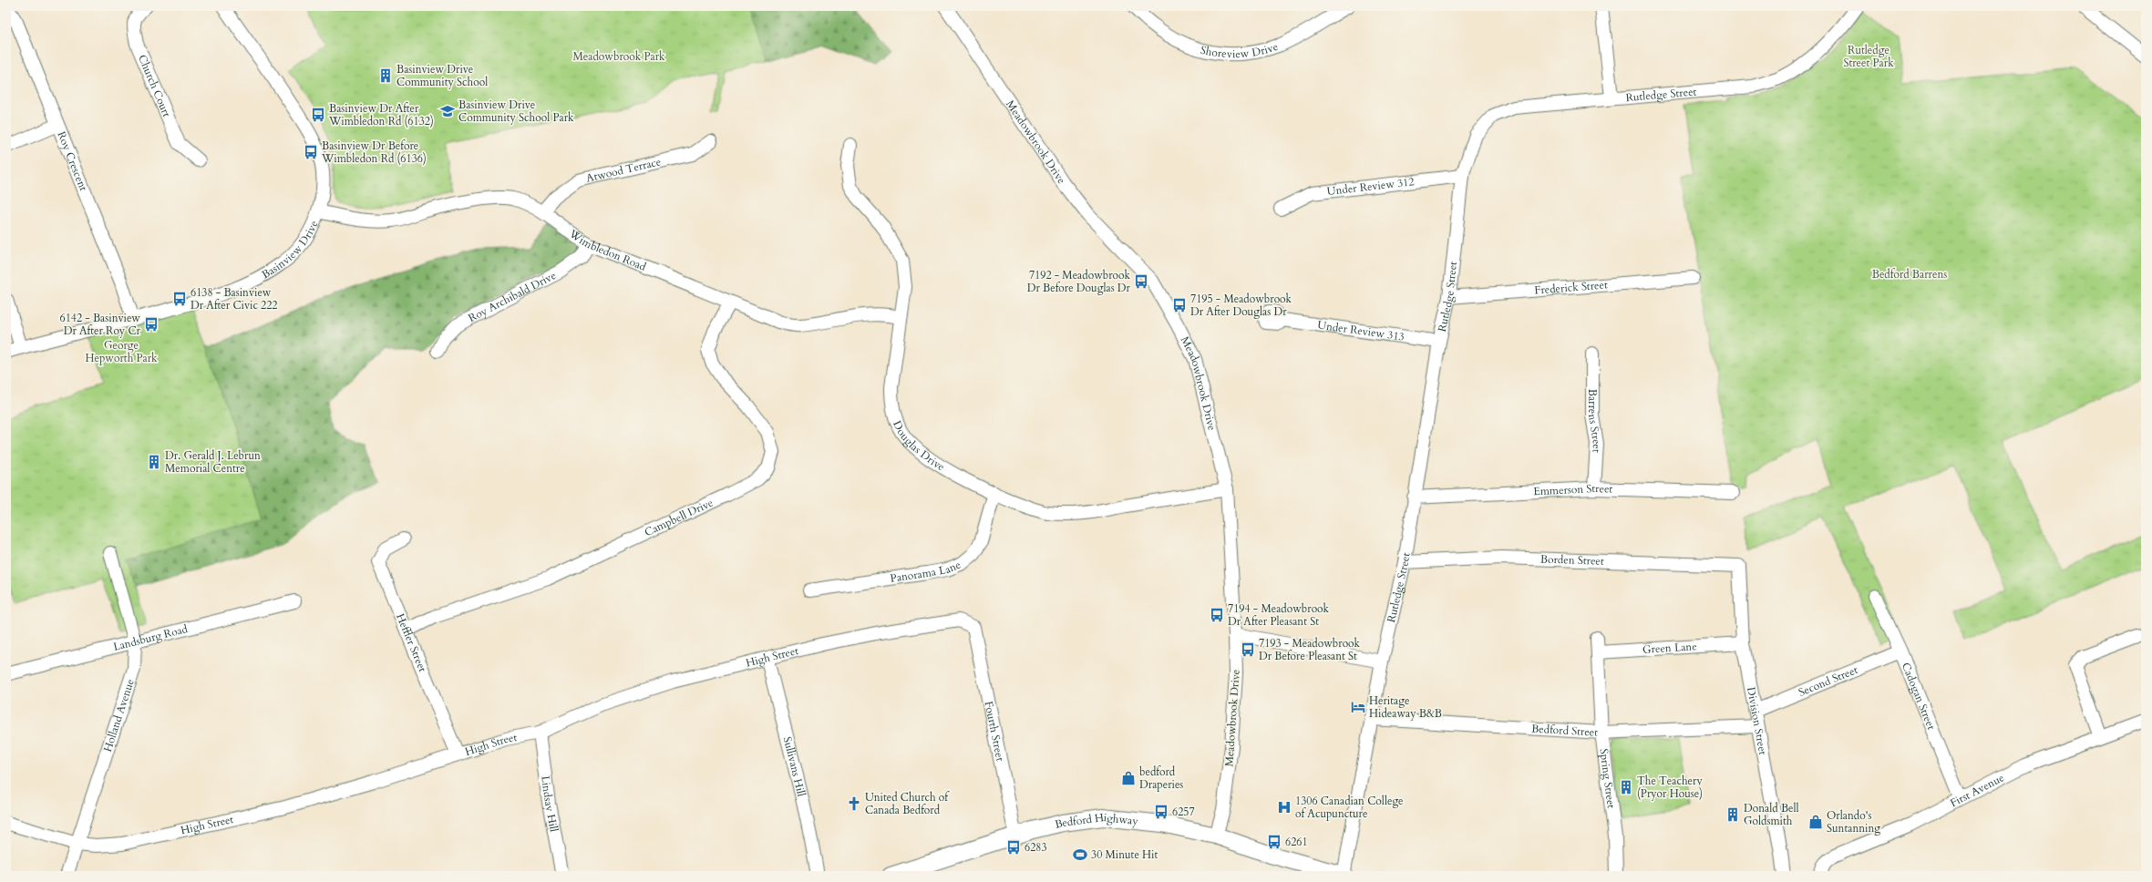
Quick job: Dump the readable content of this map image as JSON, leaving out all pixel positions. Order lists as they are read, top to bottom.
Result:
{
  "streets": {
    "main road": ["Bedford Highway"],
    "street": [
      "Shoreview Drive",
      "Church Court",
      "Rutledge Street",
      "Meadowbrook Drive",
      "Roy Crescent",
      "Atwood Terrace",
      "Under Review 312",
      "Basinview Drive",
      "Wimbledon Road",
      "Frederick Street",
      "Roy Archibald Drive",
      "Under Review 313",
      "Barrens Street",
      "Douglas Drive",
      "Emmerson Street",
      "Campbell Drive",
      "Borden Street",
      "Panorama Lane",
      "Landsburg Road",
      "Heffler Street",
      "Green Lane",
      "High Street",
      "Second Street",
      "Cadogan Street",
      "Holland Avenue",
      "Division Street",
      "Bedford Street",
      "Fourth Street",
      "Sullivans Hill",
      "Spring Street",
      "First Avenue",
      "Lindsay Hill"
    ]
  },
  "crossings": [
    ["Rutledge Street", "Under Review 312"],
    ["Rutledge Street", "Frederick Street"],
    ["Rutledge Street", "Under Review 313"],
    ["Rutledge Street", "Emmerson Street"],
    ["Rutledge Street", "Borden Street"],
    ["Rutledge Street", "Bedford Street"],
    ["Rutledge Street", "Bedford Highway"],
    ["Meadowbrook Drive", "Douglas Drive"],
    ["Meadowbrook Drive", "Bedford Highway"],
    ["Roy Crescent", "Basinview Drive"],
    ["Atwood Terrace", "Wimbledon Road"],
    ["Basinview Drive", "Wimbledon Road"],
    ["Wimbledon Road", "Roy Archibald Drive"],
    ["Wimbledon Road", "Douglas Drive"],
    ["Wimbledon Road", "Campbell Drive"],
    ["Barrens Street", "Emmerson Street"],
    ["Douglas Drive", "Panorama Lane"],
    ["Campbell Drive", "Heffler Street"],
    ["Borden Street", "Division Street"],
    ["Landsburg Road", "Holland Avenue"],
    ["Heffler Street", "High Street"],
    ["Green Lane", "Division Street"],
    ["Green Lane", "Spring Street"],
    ["High Street", "Holland Avenue"],
    ["High Street", "Fourth Street"],
    ["High Street", "Sullivans Hill"],
    ["High Street", "Lindsay Hill"],
    ["Second Street", "Cadogan Street"],
    ["Second Street", "Division Street"],
    ["Cadogan Street", "First Avenue"],
    ["Division Street", "Bedford Street"],
    ["Bedford Street", "Spring Street"],
    ["Fourth Street", "Bedford Highway"]
  ],
  "parks": [
    "Rutledge Street Park",
    "Meadowbrook Park",
    "Bedford Barrens",
    "George Hepworth Park"
  ],
  "places": {
    "building": [
      "Basinview Drive Community School",
      "Dr. Gerald J. Lebrun Memorial Centre",
      "The Teachery (Pryor House)",
      "Donald Bell Goldsmith"
    ],
    "school or university": ["Basinview Drive Community School Park"],
    "bus stop": [
      "Basinview Dr After Wimbledon Rd (6132)",
      "Basinview Dr Before Wimbledon Rd (6136)",
      "7192 - Meadowbrook Dr Before Douglas Dr",
      "6138 - Basinview Dr After Civic 222",
      "7195 - Meadowbrook Dr After Douglas Dr",
      "6142 - Basinview Dr After Roy Cr",
      "7194 - Meadowbrook Dr After Pleasant St",
      "7193 - Meadowbrook Dr Before Pleasant St",
      "6257",
      "6261",
      "6283"
    ],
    "hotel": ["Heritage Hideaway B&B"],
    "shop": ["bedford Draperies", "Orlando's Suntanning"],
    "church": ["United Church of Canada Bedford"],
    "hospital": ["1306 Canadian College of Acupuncture"],
    "sports": ["30 Minute Hit"]
  }
}
